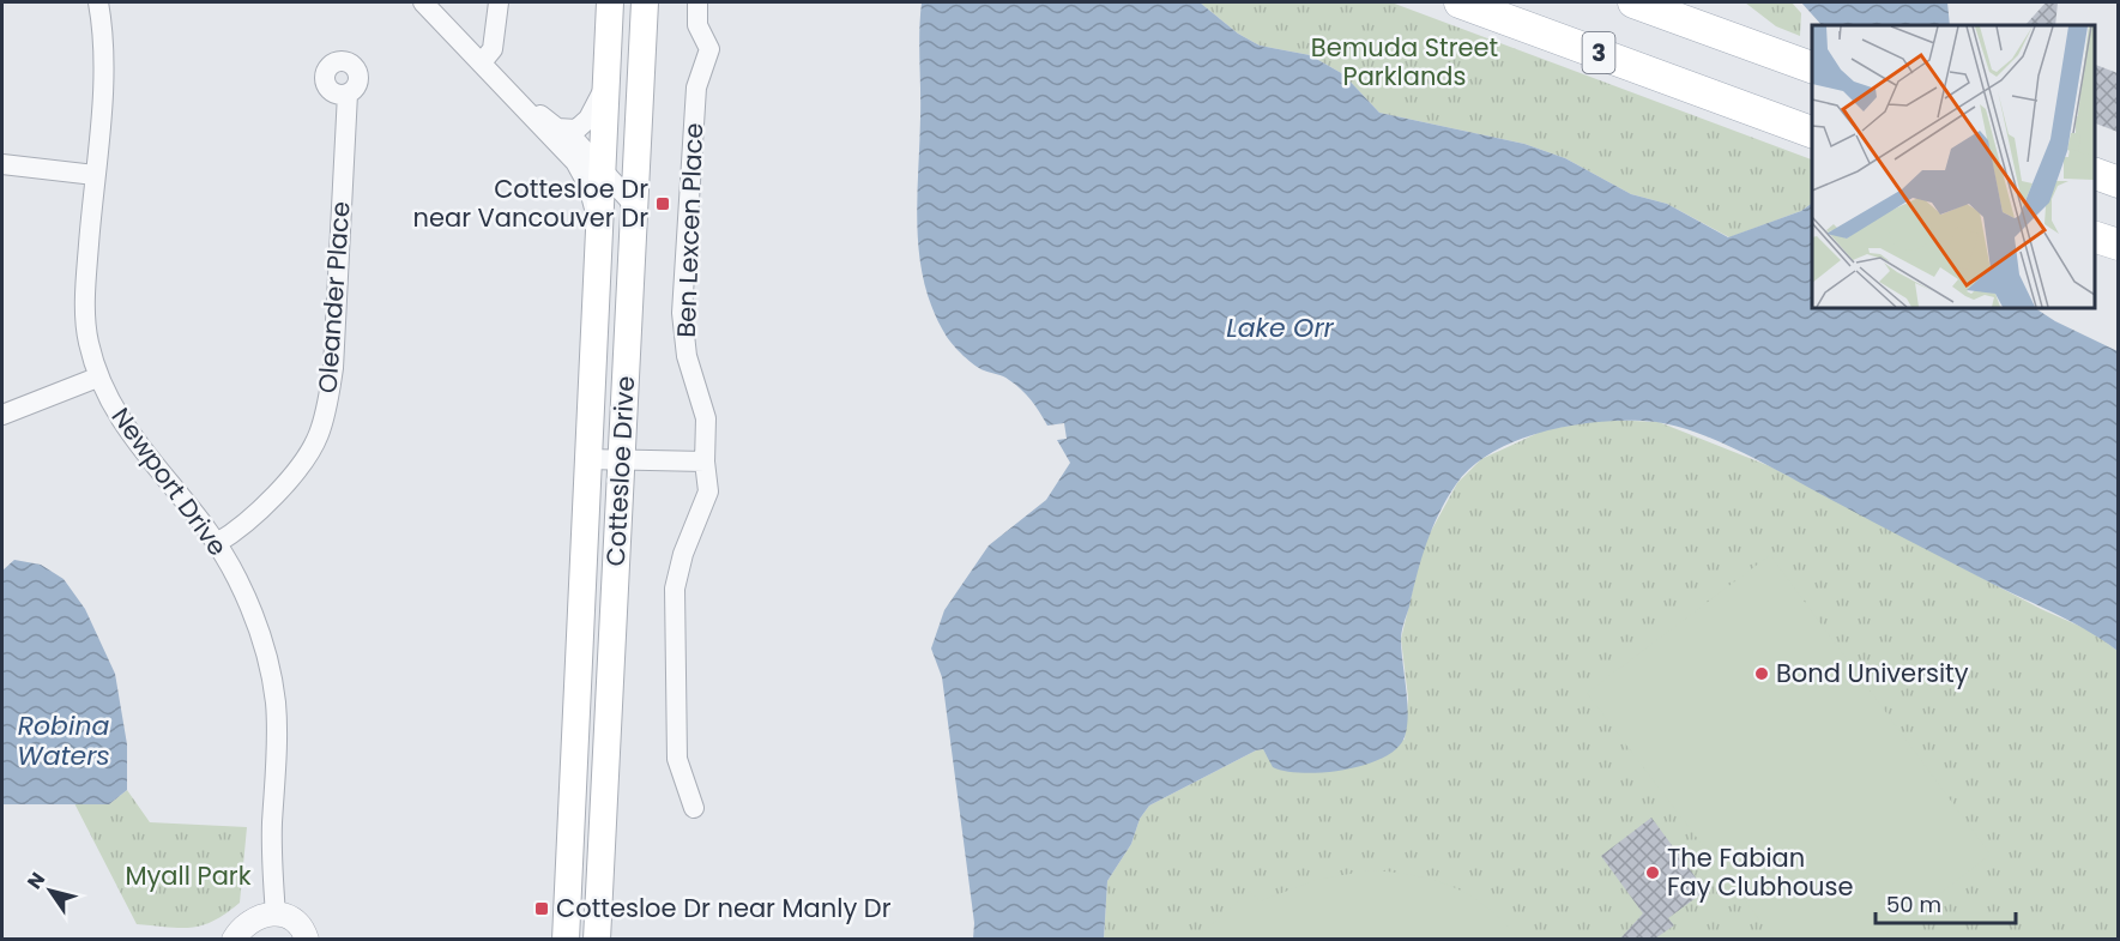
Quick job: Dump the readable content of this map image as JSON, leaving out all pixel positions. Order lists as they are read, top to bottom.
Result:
{
  "streets": {
    "main road": ["3", "Cottesloe Drive"],
    "street": ["Ben Lexcen Place", "Oleander Place", "Newport Drive"]
  },
  "crossings": [
    ["Oleander Place", "Newport Drive"]
  ],
  "water": ["Lake Orr", "Robina Waters"],
  "parks": ["Bemuda Street Parklands", "Myall Park"],
  "places": {
    "transit": ["Cottesloe Dr near Vancouver Dr", "Cottesloe Dr near Manly Dr"],
    "other": ["Bond University", "The Fabian Fay Clubhouse"]
  },
  "scale_bar": "50 m",
  "north": "top left"
}
